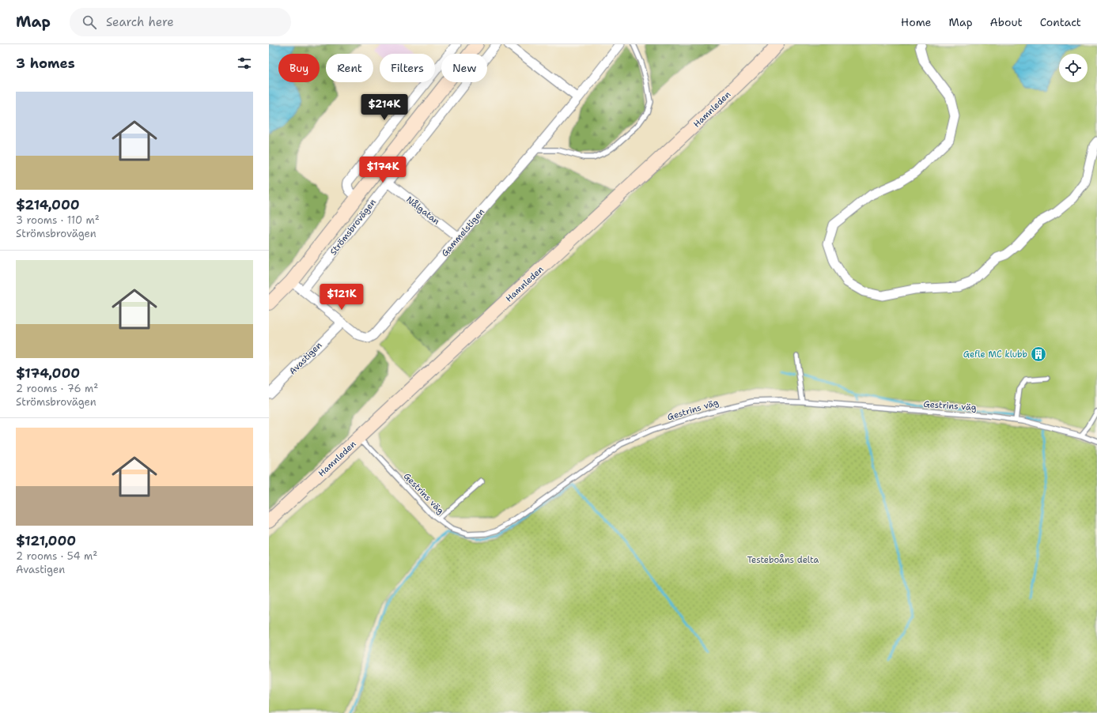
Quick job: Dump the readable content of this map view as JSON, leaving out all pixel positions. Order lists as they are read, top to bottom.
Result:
{
  "streets": {
    "main road": ["Hamnleden", "Strömsbrovägen"],
    "street": ["Nålgatan", "Gammelstigen", "Avastigen"],
    "lane": ["Gestrins väg"]
  },
  "crossings": [
    ["Hamnleden", "Gestrins väg"],
    ["Nålgatan", "Strömsbrovägen"],
    ["Nålgatan", "Gammelstigen"],
    ["Gammelstigen", "Avastigen"]
  ],
  "parks": ["Testeboåns delta"],
  "places": {
    "building": ["Gefle MC klubb"]
  },
  "page": {
    "header": "Map",
    "search": "Search here",
    "nav": [
      "Home",
      "Map",
      "About",
      "Contact"
    ],
    "heading": "3 homes",
    "chip": [
      "Buy",
      "Rent",
      "Filters",
      "New"
    ],
    "list": [
      {
        "name": "$214,000",
        "note": "3 rooms · 110 m² · Strömsbrovägen"
      },
      {
        "name": "$174,000",
        "note": "2 rooms · 76 m² · Strömsbrovägen"
      },
      {
        "name": "$121,000",
        "note": "2 rooms · 54 m² · Avastigen"
      }
    ],
    "price": ["$214K", "$174K", "$121K"]
  }
}
